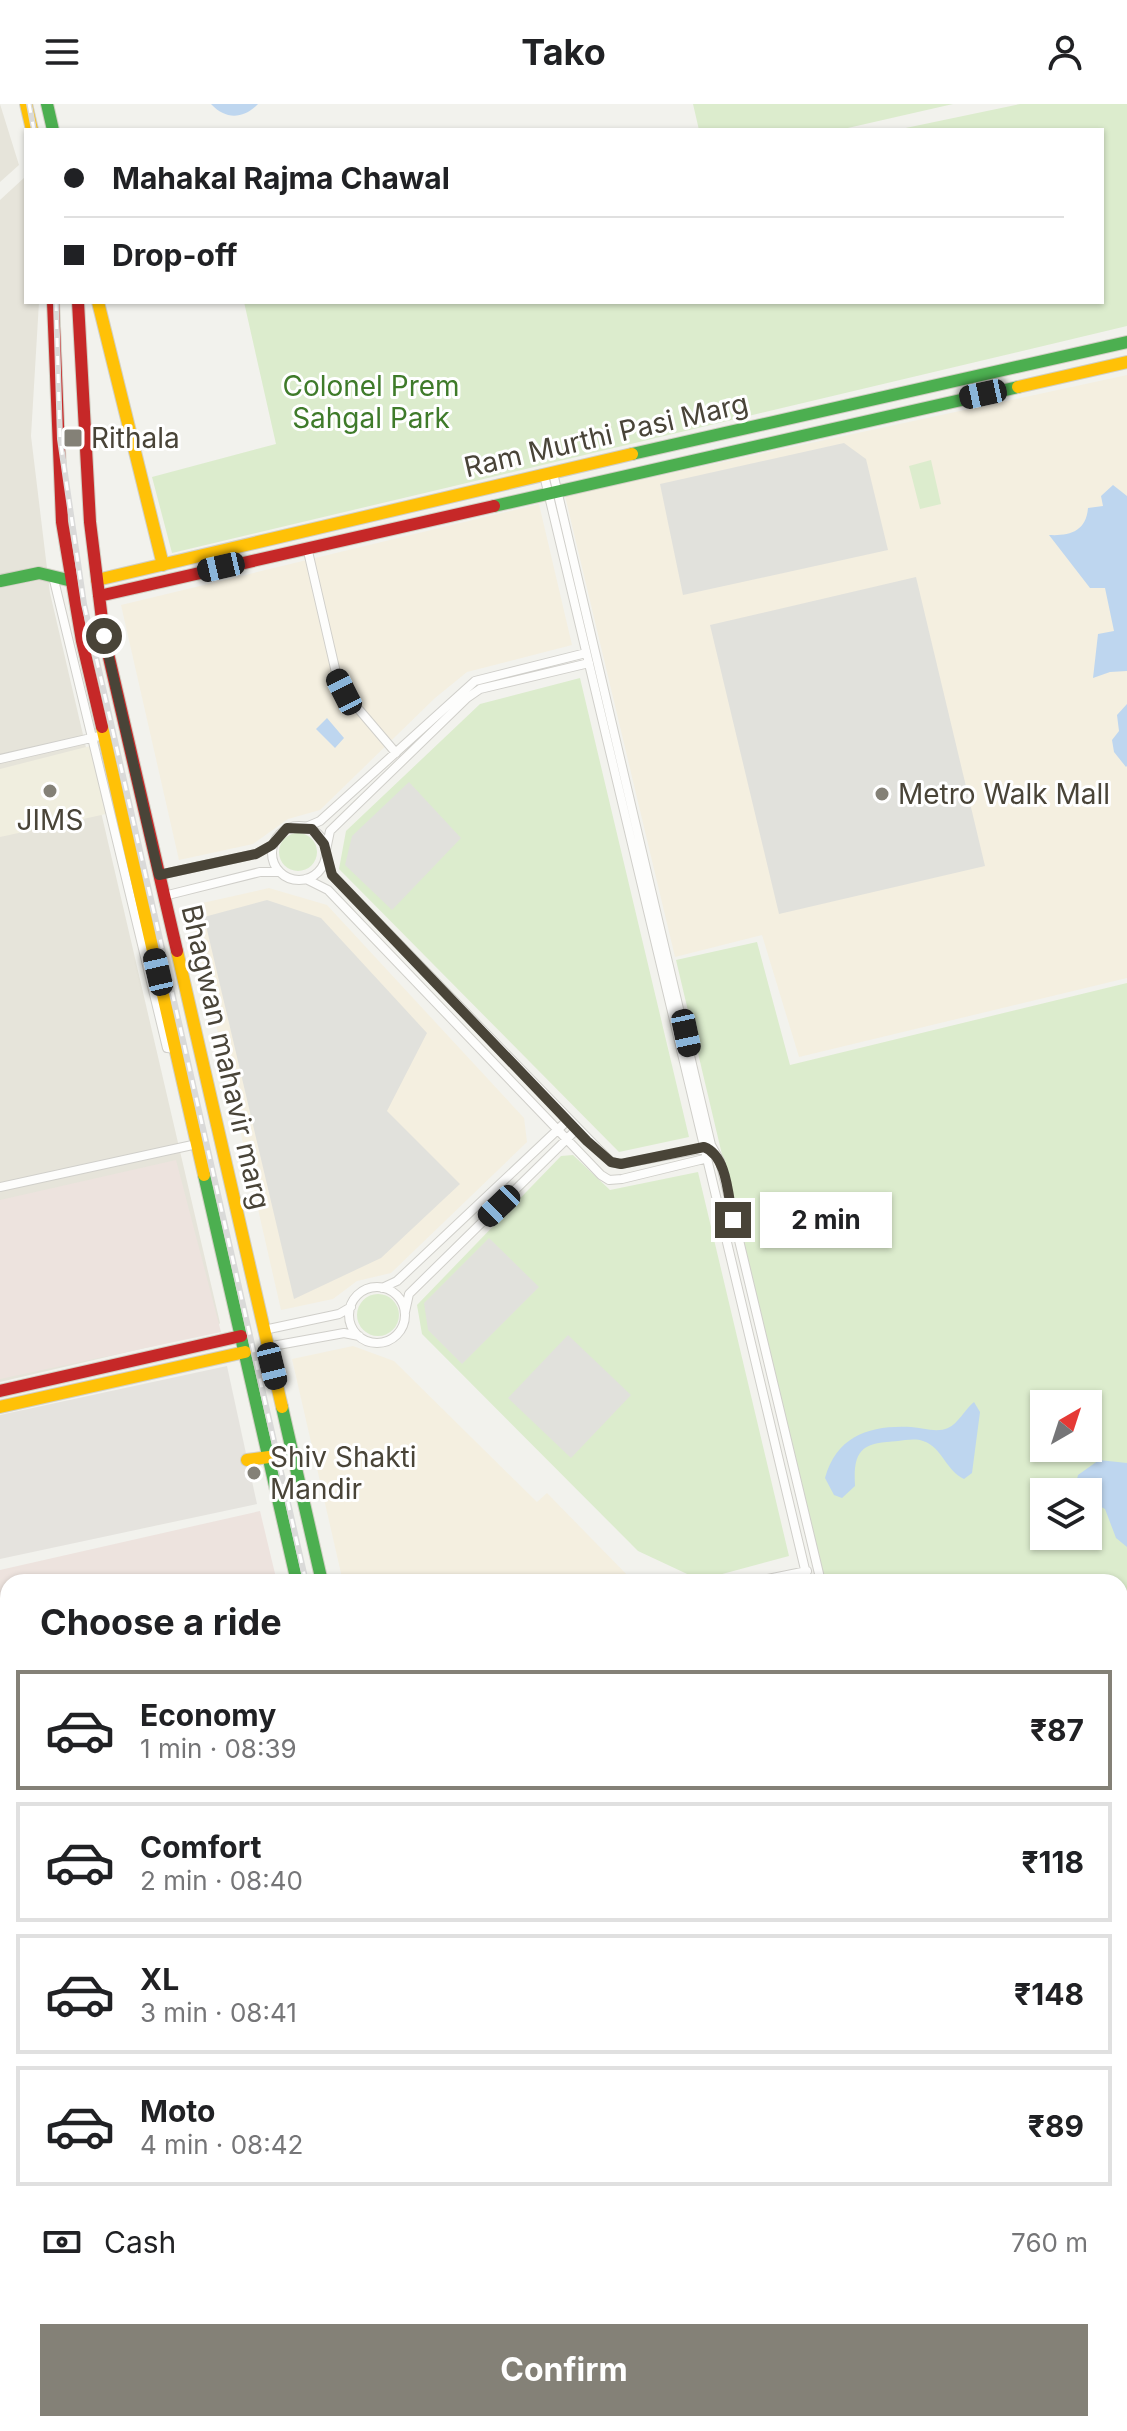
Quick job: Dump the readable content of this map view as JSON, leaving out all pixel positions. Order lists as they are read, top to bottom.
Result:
{
  "streets": {
    "main road": ["Ram Murthi Pasi Marg", "Bhagwan mahavir marg"]
  },
  "crossings": [
    ["Ram Murthi Pasi Marg", "Bhagwan mahavir marg"]
  ],
  "parks": ["Colonel Prem Sahgal Park"],
  "places": {
    "transit": ["Rithala"],
    "other": ["JIMS", "Metro Walk Mall", "Shiv Shakti Mandir"]
  },
  "north": "top right",
  "page": {
    "header": "Tako",
    "banner": ["Mahakal Rajma Chawal", "Drop-off"],
    "bubble": "2 min",
    "heading": "Choose a ride",
    "list": [
      {
        "name": "Economy",
        "note": "1 min · 08:39",
        "value": "₹87"
      },
      {
        "name": "Comfort",
        "note": "2 min · 08:40",
        "value": "₹118"
      },
      {
        "name": "XL",
        "note": "3 min · 08:41",
        "value": "₹148"
      },
      {
        "name": "Moto",
        "note": "4 min · 08:42",
        "value": "₹89"
      }
    ],
    "pay": ["Cash", "760 m"],
    "buttons": "Confirm"
  }
}
